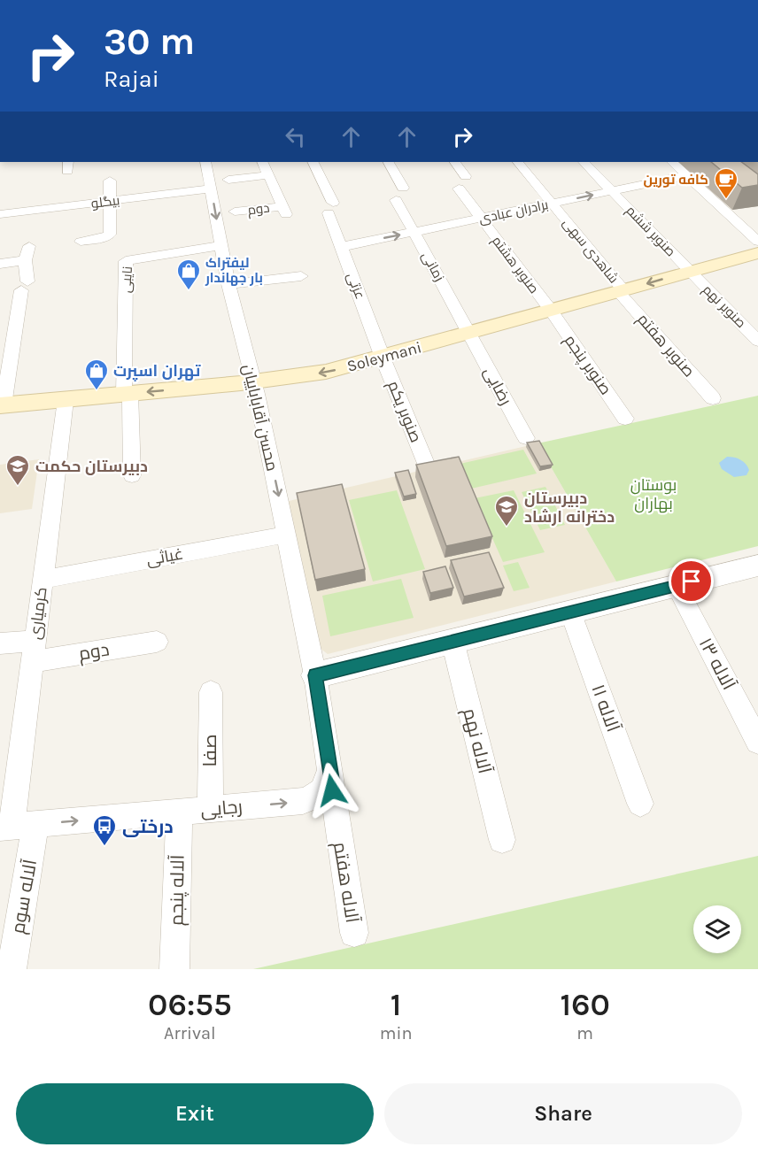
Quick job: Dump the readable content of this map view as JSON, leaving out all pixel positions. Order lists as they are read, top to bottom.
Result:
{
  "streets": {
    "main road": ["Soleymani"],
    "street": [
      "بیگلو",
      "دوم",
      "برادران عبادی",
      "صنوبر ششم",
      "شاهدی سهی",
      "صنوبر هشتم",
      "زمانی",
      "نایبی",
      "عزتی",
      "صنوبر نهم",
      "صنوبر هفتم",
      "صنوبر پنجم",
      "رضایی",
      "صنوبر یکم",
      "محسن آقاباباییان",
      "غیاثی",
      "کرمیاری",
      "آلاله ۱۳",
      "آلاله ۱۱",
      "آلاله نهم",
      "صفا",
      "رجایی",
      "آلاله هفتم",
      "آلاله پنجم",
      "آلاله سوم"
    ]
  },
  "crossings": [
    ["بیگلو", "محسن آقاباباییان"],
    ["دوم", "کرمیاری"],
    ["برادران عبادی", "صنوبر ششم"],
    ["برادران عبادی", "شاهدی سهی"],
    ["برادران عبادی", "صنوبر هشتم"],
    ["برادران عبادی", "زمانی"],
    ["برادران عبادی", "عزتی"],
    ["صنوبر ششم", "صنوبر نهم"],
    ["صنوبر ششم", "Soleymani"],
    ["شاهدی سهی", "صنوبر هفتم"],
    ["شاهدی سهی", "Soleymani"],
    ["صنوبر هشتم", "Soleymani"],
    ["صنوبر هشتم", "صنوبر پنجم"],
    ["زمانی", "Soleymani"],
    ["زمانی", "رضایی"],
    ["نایبی", "Soleymani"],
    ["نایبی", "محسن آقاباباییان"],
    ["عزتی", "Soleymani"],
    ["عزتی", "صنوبر یکم"],
    ["صنوبر نهم", "Soleymani"],
    ["صنوبر هفتم", "Soleymani"],
    ["Soleymani", "صنوبر پنجم"],
    ["Soleymani", "رضایی"],
    ["Soleymani", "صنوبر یکم"],
    ["Soleymani", "محسن آقاباباییان"],
    ["Soleymani", "کرمیاری"],
    ["محسن آقاباباییان", "غیاثی"],
    ["غیاثی", "کرمیاری"],
    ["کرمیاری", "رجایی"],
    ["کرمیاری", "آلاله سوم"],
    ["صفا", "رجایی"],
    ["رجایی", "آلاله هفتم"],
    ["رجایی", "آلاله پنجم"],
    ["رجایی", "آلاله سوم"]
  ],
  "one_way": ["برادران عبادی", "Soleymani", "رجایی"],
  "parks": ["بوستان بهاران"],
  "places": {
    "cafe": ["کافه تورین"],
    "shop": ["لیفتراک بار جهاندار", "تهران اسپرت"],
    "school or university": ["دبیرستان حکمت", "دبیرستان دخترانه ارشاد"],
    "bus stop": ["درختی"]
  },
  "page": {
    "turn": ["30 m", "Rajai"],
    "eta": [
      "06:55",
      "Arrival",
      "1",
      "min",
      "160",
      "m"
    ],
    "buttons": ["Exit", "Share"]
  }
}
